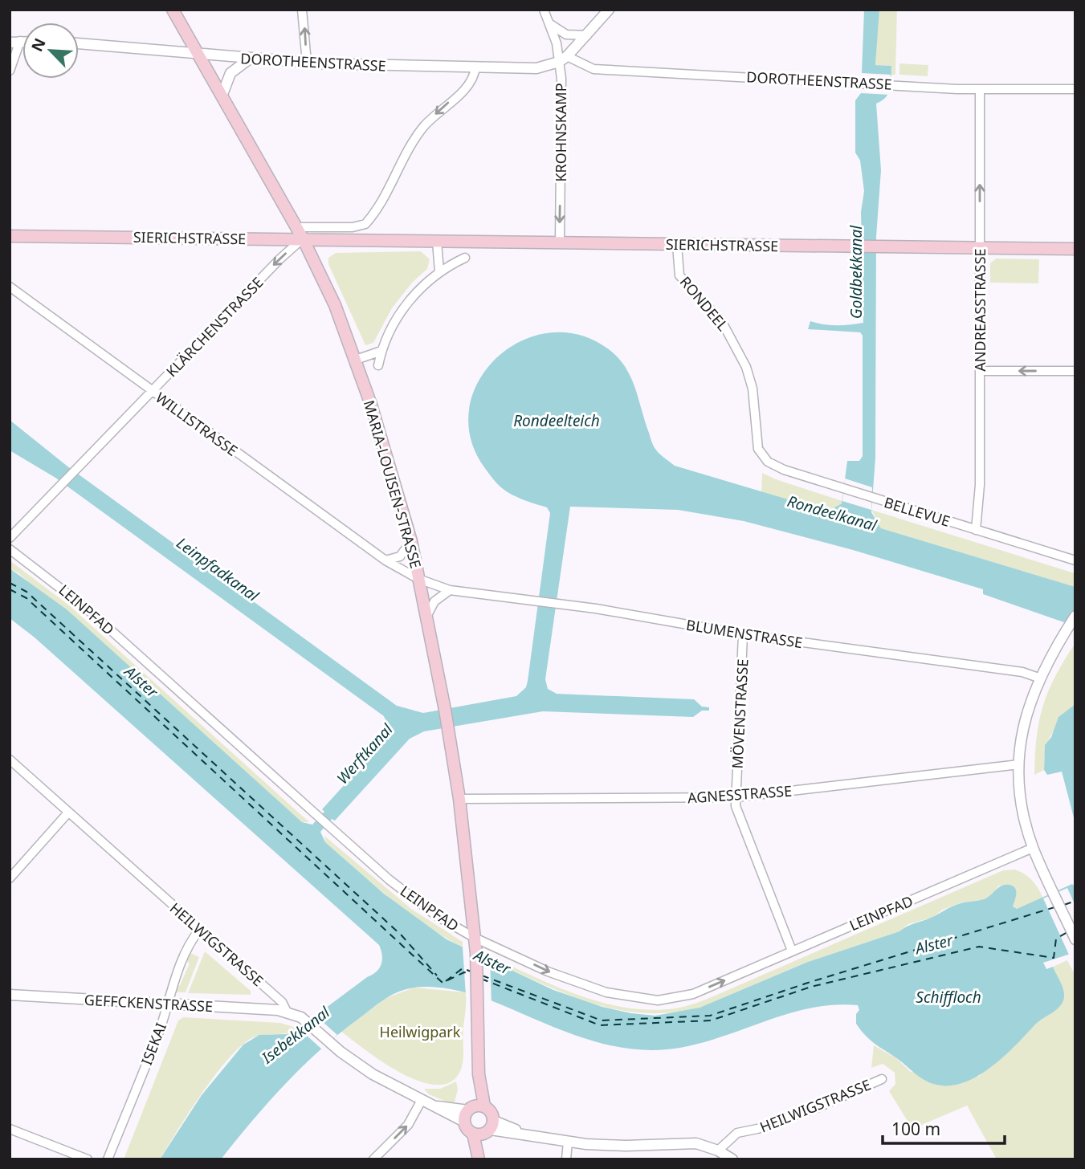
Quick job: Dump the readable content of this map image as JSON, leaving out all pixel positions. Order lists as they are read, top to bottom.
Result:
{
  "streets": {
    "main road": ["SIERICHSTRASSE", "MARIA-LOUISEN-STRASSE"],
    "street": [
      "DOROTHEENSTRASSE",
      "KROHNSKAMP",
      "RONDEEL",
      "ANDREASSTRASSE",
      "KLÄRCHENSTRASSE",
      "WILLISTRASSE",
      "BELLEVUE",
      "LEINPFAD",
      "BLUMENSTRASSE",
      "MÖVENSTRASSE",
      "AGNESSTRASSE",
      "HEILWIGSTRASSE",
      "GEFFCKENSTRASSE",
      "ISEKAI"
    ]
  },
  "crossings": [
    ["DOROTHEENSTRASSE", "KROHNSKAMP"],
    ["DOROTHEENSTRASSE", "ANDREASSTRASSE"],
    ["DOROTHEENSTRASSE", "MARIA-LOUISEN-STRASSE"],
    ["KROHNSKAMP", "SIERICHSTRASSE"],
    ["SIERICHSTRASSE", "RONDEEL"],
    ["SIERICHSTRASSE", "ANDREASSTRASSE"],
    ["SIERICHSTRASSE", "KLÄRCHENSTRASSE"],
    ["SIERICHSTRASSE", "MARIA-LOUISEN-STRASSE"],
    ["RONDEEL", "BELLEVUE"],
    ["ANDREASSTRASSE", "BELLEVUE"],
    ["KLÄRCHENSTRASSE", "WILLISTRASSE"],
    ["KLÄRCHENSTRASSE", "MARIA-LOUISEN-STRASSE"],
    ["WILLISTRASSE", "MARIA-LOUISEN-STRASSE"],
    ["WILLISTRASSE", "BLUMENSTRASSE"],
    ["MARIA-LOUISEN-STRASSE", "LEINPFAD"],
    ["MARIA-LOUISEN-STRASSE", "BLUMENSTRASSE"],
    ["MARIA-LOUISEN-STRASSE", "AGNESSTRASSE"],
    ["MARIA-LOUISEN-STRASSE", "HEILWIGSTRASSE"],
    ["LEINPFAD", "MÖVENSTRASSE"],
    ["BLUMENSTRASSE", "MÖVENSTRASSE"],
    ["MÖVENSTRASSE", "AGNESSTRASSE"],
    ["HEILWIGSTRASSE", "GEFFCKENSTRASSE"],
    ["HEILWIGSTRASSE", "ISEKAI"],
    ["GEFFCKENSTRASSE", "ISEKAI"]
  ],
  "one_way": ["KROHNSKAMP", "ANDREASSTRASSE", "KLÄRCHENSTRASSE"],
  "water": [
    "Goldbekkanal",
    "Rondeelteich",
    "Rondeelkanal",
    "Leinpfadkanal",
    "Alster",
    "Werftkanal",
    "Schiffloch",
    "Isebekkanal"
  ],
  "parks": ["Heilwigpark"],
  "scale_bar": "100 m",
  "north": "top left"
}
